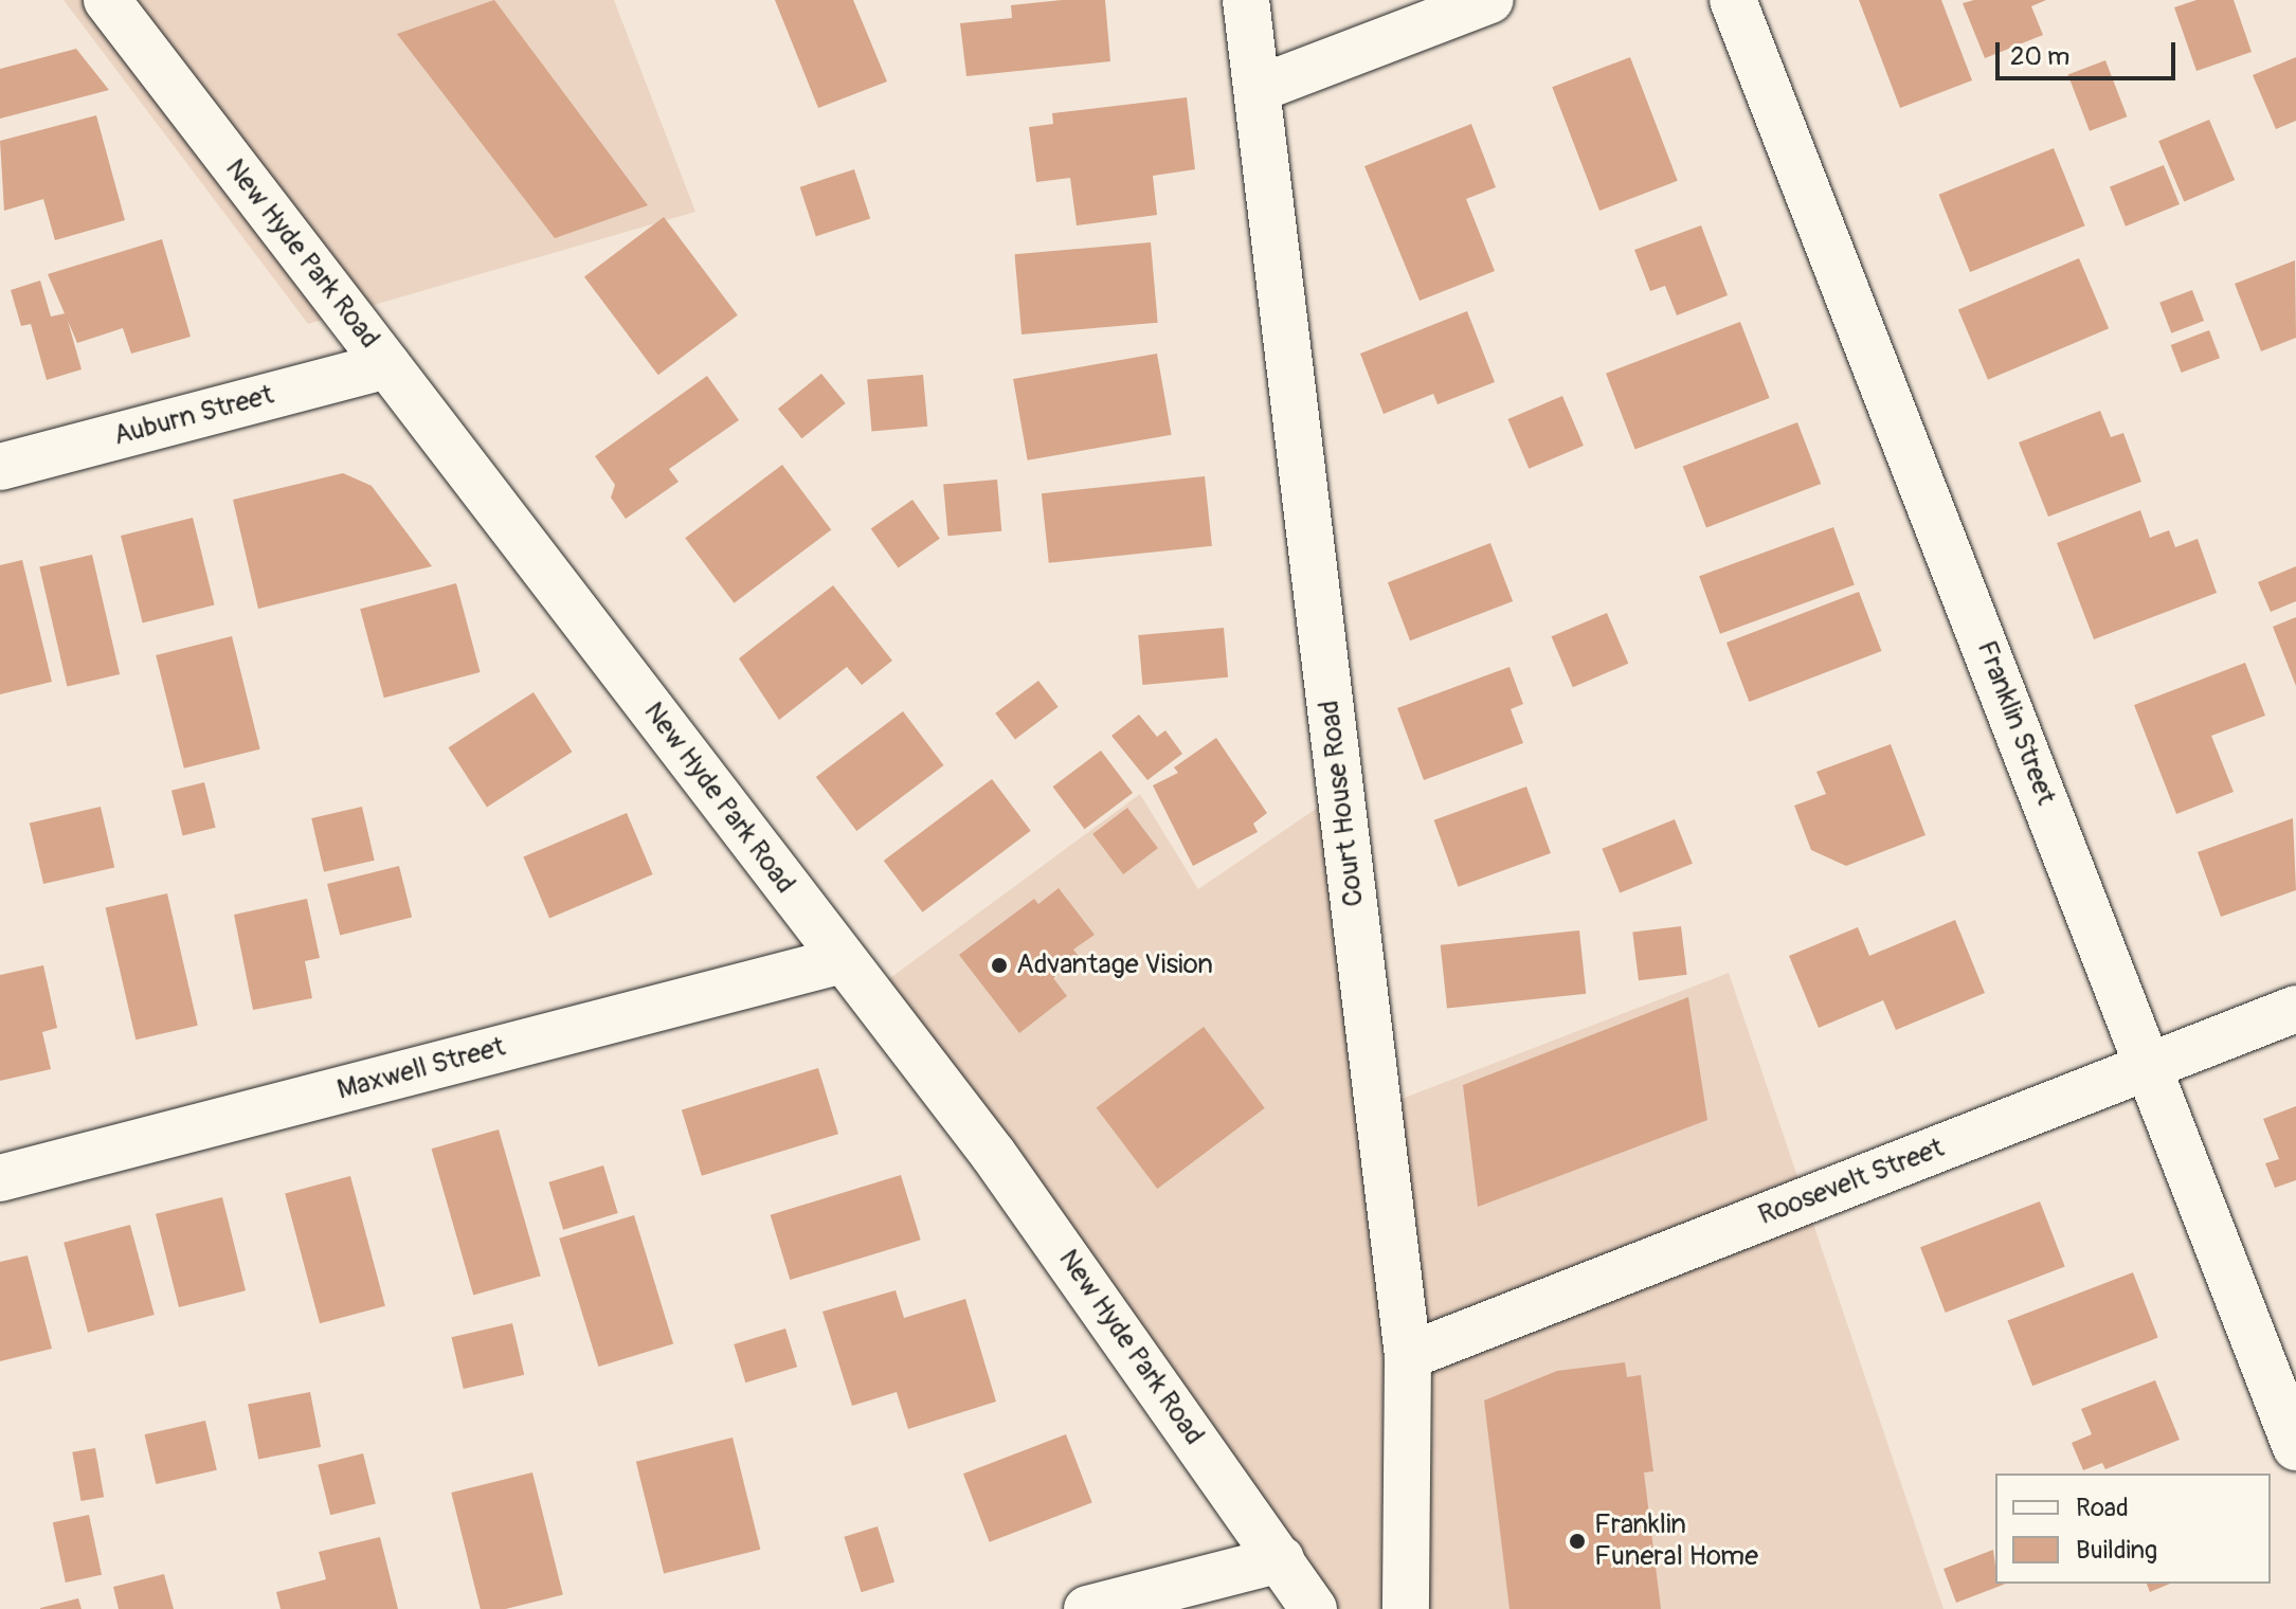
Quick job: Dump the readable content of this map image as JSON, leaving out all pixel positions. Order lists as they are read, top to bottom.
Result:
{
  "streets": {
    "street": [
      "New Hyde Park Road",
      "Auburn Street",
      "Franklin Street",
      "Court House Road",
      "Maxwell Street",
      "Roosevelt Street"
    ]
  },
  "crossings": [
    ["New Hyde Park Road", "Auburn Street"],
    ["New Hyde Park Road", "Maxwell Street"],
    ["Franklin Street", "Roosevelt Street"],
    ["Court House Road", "Roosevelt Street"]
  ],
  "places": ["Advantage Vision", "Franklin Funeral Home"],
  "legend": ["Road", "Building"],
  "scale_bar": "20 m"
}
